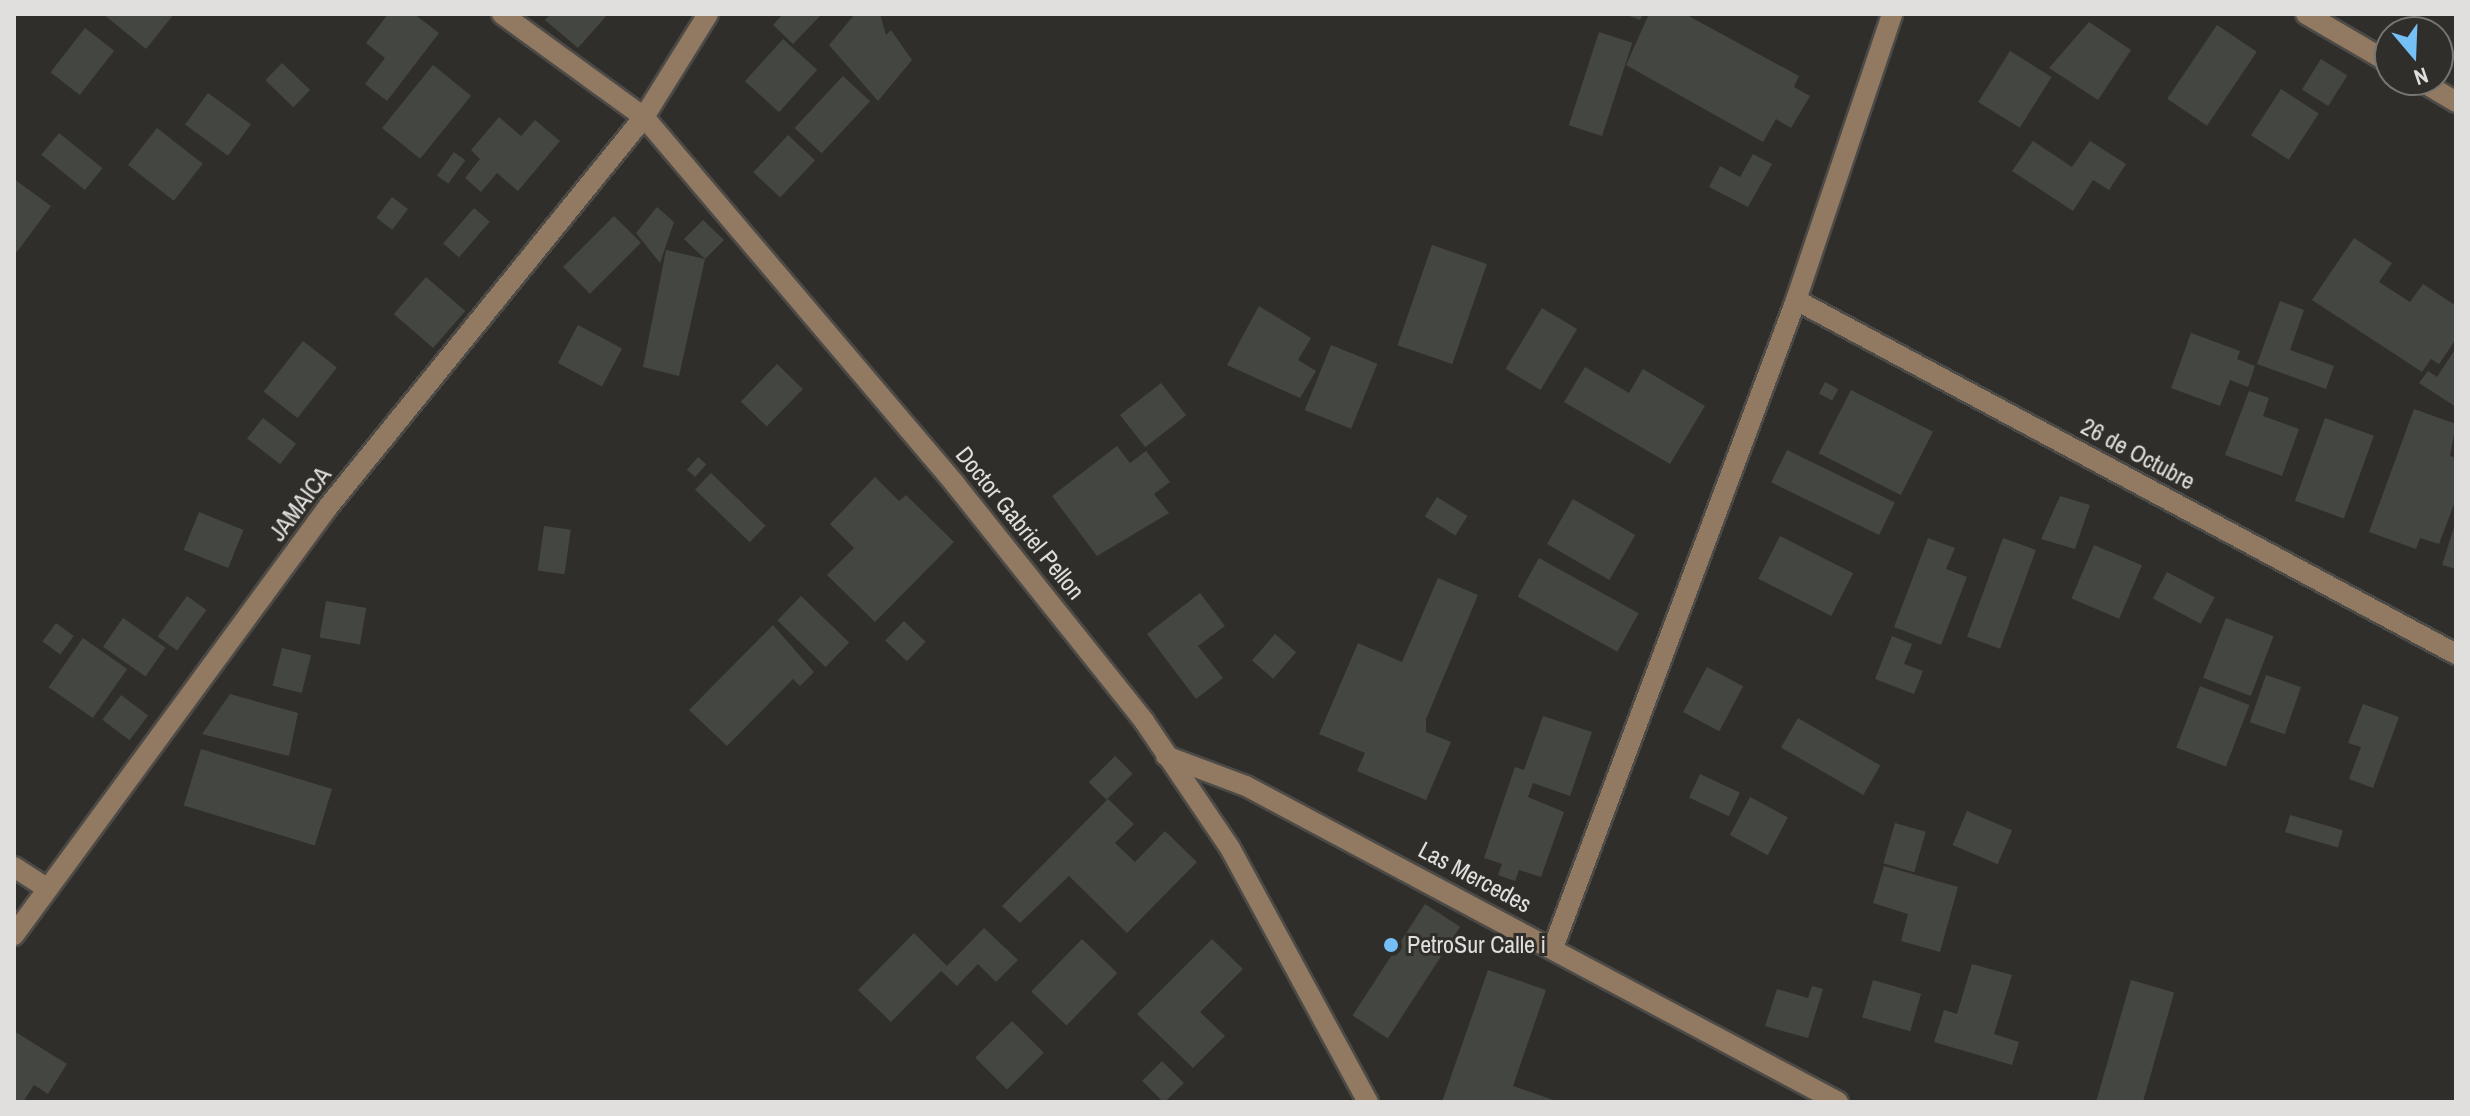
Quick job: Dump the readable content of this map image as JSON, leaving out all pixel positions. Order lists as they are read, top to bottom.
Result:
{
  "streets": {
    "street": [
      "26 de Octubre",
      "JAMAICA",
      "Doctor Gabriel Pellon",
      "Las Mercedes"
    ]
  },
  "crossings": [
    ["JAMAICA", "Doctor Gabriel Pellon"],
    ["Doctor Gabriel Pellon", "Las Mercedes"]
  ],
  "places": ["PetroSur Calle i"],
  "north": "bottom"
}
